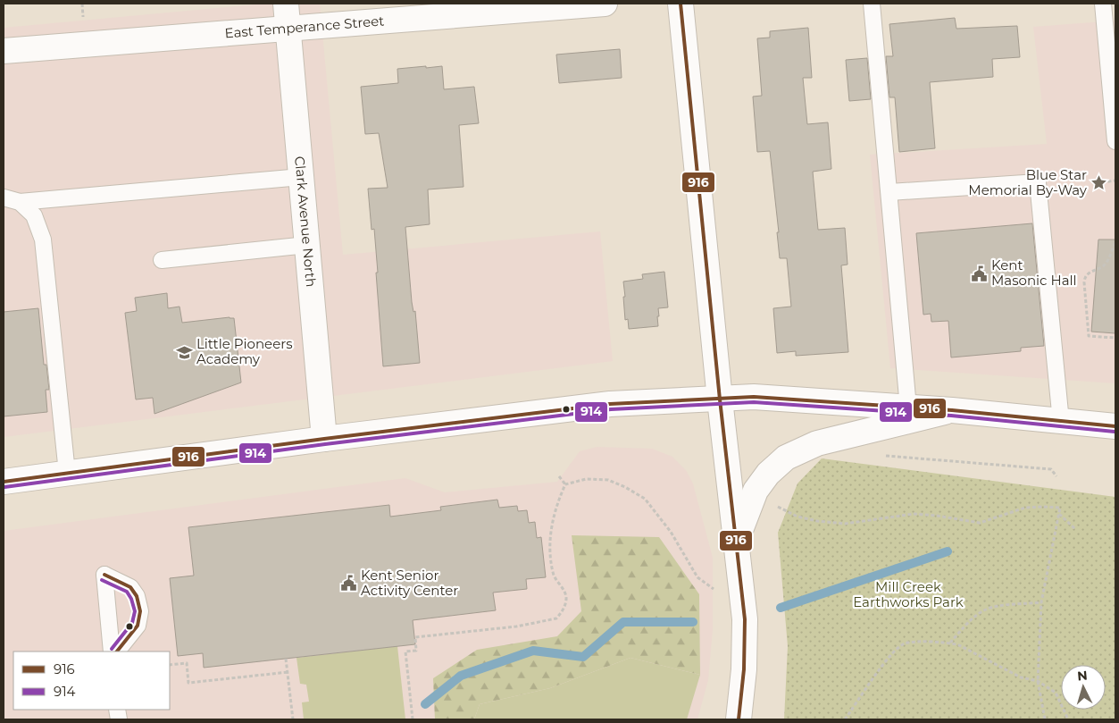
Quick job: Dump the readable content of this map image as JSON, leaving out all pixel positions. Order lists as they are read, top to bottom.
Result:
{
  "streets": {
    "street": ["East Temperance Street", "Clark Avenue North"]
  },
  "crossings": [
    ["East Temperance Street", "Clark Avenue North"]
  ],
  "parks": ["Mill Creek Earthworks Park"],
  "places": {
    "place": ["Blue Star Memorial By-Way"],
    "public building": ["Kent Masonic Hall", "Kent Senior Activity Center"],
    "school or university": ["Little Pioneers Academy"]
  },
  "lines": ["transit line 916", "transit line 914"],
  "legend": ["916", "914"],
  "north": "top"
}
